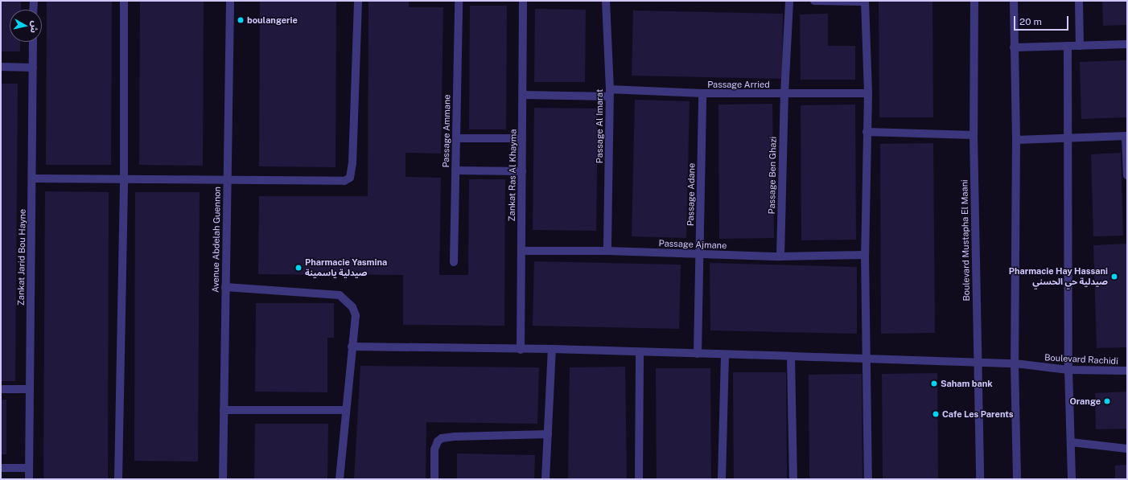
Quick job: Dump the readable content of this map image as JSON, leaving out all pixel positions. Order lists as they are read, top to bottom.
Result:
{
  "streets": {
    "street": [
      "Passage Arried",
      "Passage Al Imarat",
      "Passage Ammane",
      "Zankat Ras Al Khayma",
      "Passage Ben Ghazi",
      "Passage Adane",
      "Avenue Abdelah Guennon",
      "Boulevard Mustapha El Maani",
      "Passage Ajmane",
      "Zankat Jarid Bou Hayne",
      "Boulevard Rachidi"
    ]
  },
  "crossings": [
    ["Passage Arried", "Passage Al Imarat"],
    ["Passage Arried", "Zankat Ras Al Khayma"],
    ["Passage Arried", "Passage Ben Ghazi"],
    ["Passage Arried", "Passage Adane"],
    ["Passage Al Imarat", "Passage Ajmane"],
    ["Zankat Ras Al Khayma", "Passage Ajmane"],
    ["Zankat Ras Al Khayma", "Boulevard Rachidi"],
    ["Passage Ben Ghazi", "Passage Ajmane"],
    ["Passage Adane", "Passage Ajmane"],
    ["Passage Adane", "Boulevard Rachidi"],
    ["Boulevard Mustapha El Maani", "Boulevard Rachidi"]
  ],
  "places": [
    "boulangerie",
    "Pharmacie Yasmina صيدلية ياسمينة",
    "Pharmacie Hay Hassani صيدلية حي الحسني",
    "Saham bank",
    "Orange",
    "Cafe Les Parents"
  ],
  "scale_bar": "20 m",
  "north": "right"
}
